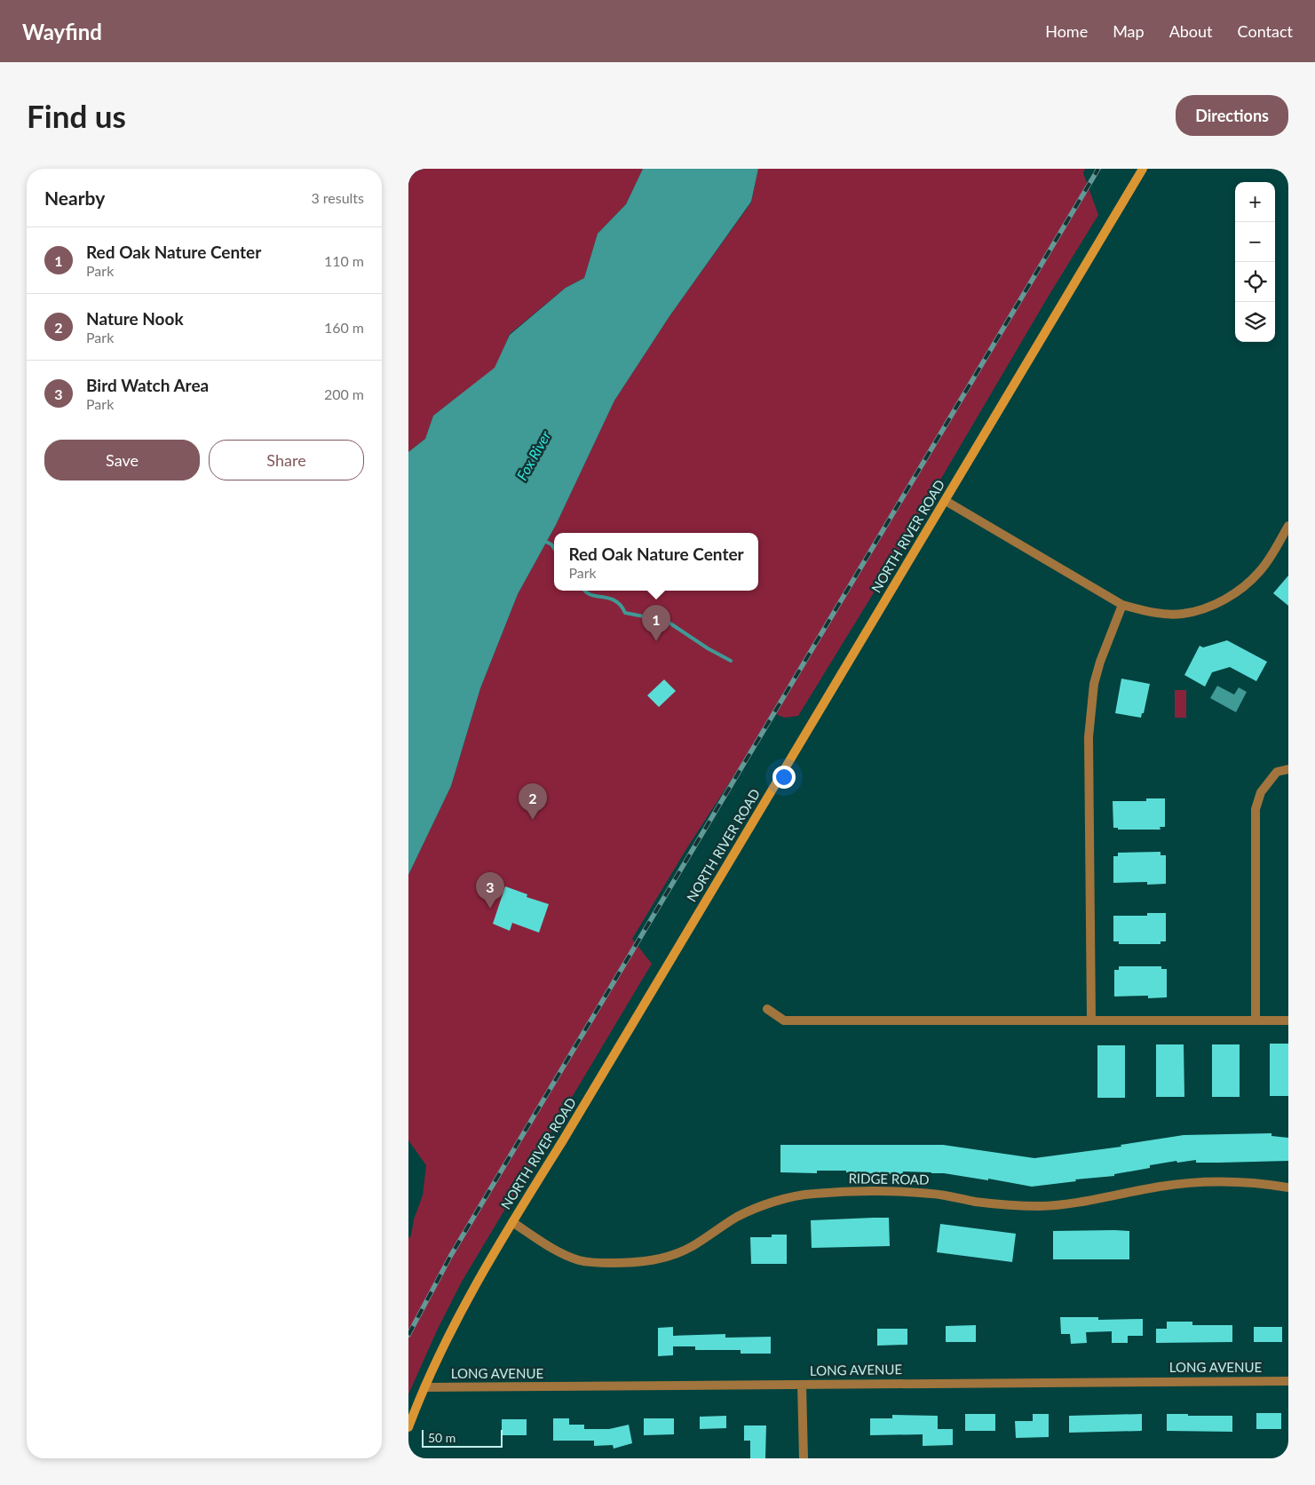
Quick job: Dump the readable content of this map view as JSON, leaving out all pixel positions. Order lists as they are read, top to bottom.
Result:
{
  "streets": {
    "main road": ["NORTH RIVER ROAD"],
    "street": ["RIDGE ROAD", "LONG AVENUE"]
  },
  "crossings": [
    ["NORTH RIVER ROAD", "RIDGE ROAD"],
    ["NORTH RIVER ROAD", "LONG AVENUE"]
  ],
  "water": ["Fox River"],
  "scale_bar": "50 m",
  "page": {
    "header": "Wayfind",
    "nav": [
      "Home",
      "Map",
      "About",
      "Contact"
    ],
    "buttons": [
      "Directions",
      ["Save", "Share"]
    ],
    "title": "Find us",
    "heading": ["Nearby", "3 results"],
    "map_buttons": ["+", "−"],
    "list": [
      {
        "mark": "1",
        "name": "Red Oak Nature Center",
        "note": "Park",
        "value": "110 m"
      },
      {
        "mark": "2",
        "name": "Nature Nook",
        "note": "Park",
        "value": "160 m"
      },
      {
        "mark": "3",
        "name": "Bird Watch Area",
        "note": "Park",
        "value": "200 m"
      }
    ],
    "popup": ["Red Oak Nature Center", "Park"],
    "pins": ["1", "2", "3"],
    "scale": "50 m"
  }
}
